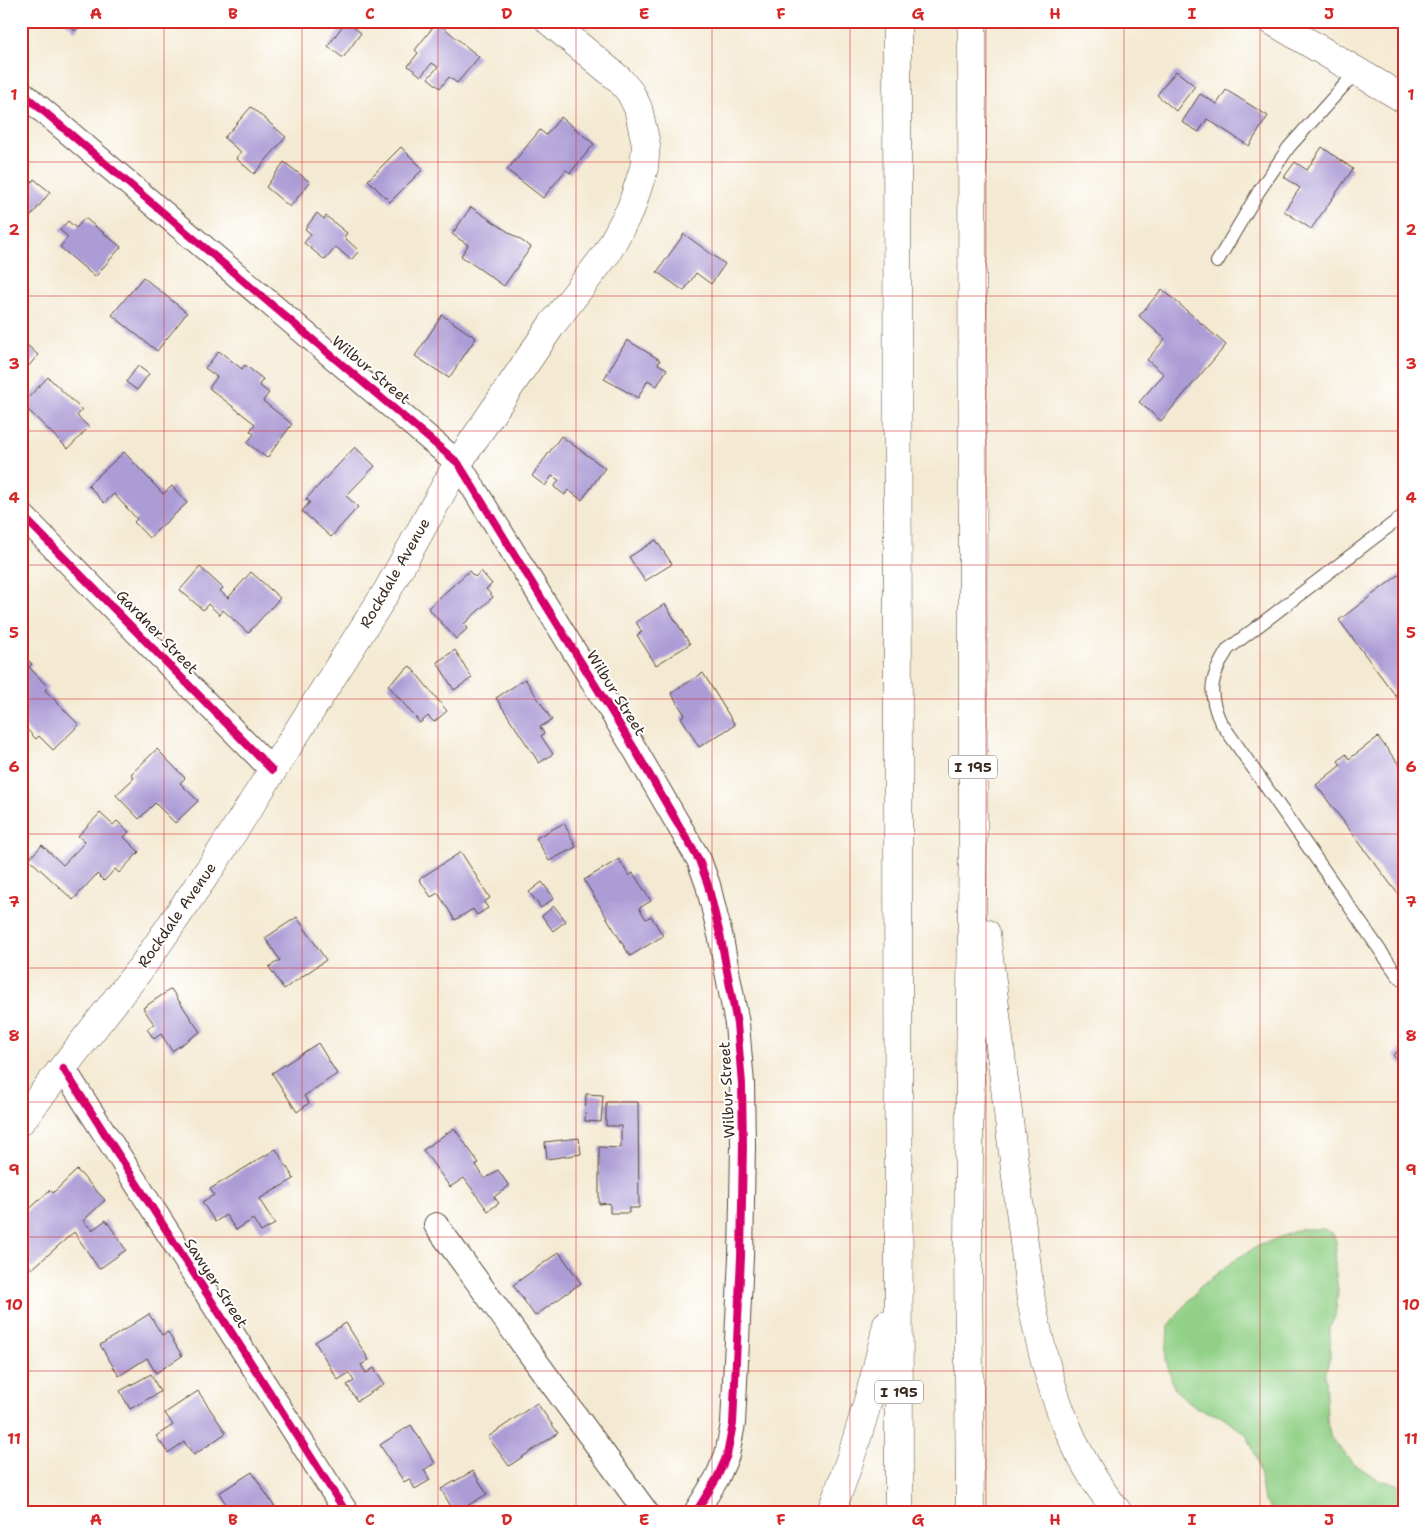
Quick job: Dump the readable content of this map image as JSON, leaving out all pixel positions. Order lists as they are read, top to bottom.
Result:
{
  "streets": {
    "main road": ["Rockdale Avenue", "I 195"],
    "street": ["Wilbur Street", "Gardner Street", "Sawyer Street"]
  },
  "crossings": [
    ["Wilbur Street", "Rockdale Avenue"],
    ["Rockdale Avenue", "Gardner Street"],
    ["Rockdale Avenue", "Sawyer Street"]
  ],
  "grid": {
    "columns": [
      "A",
      "B",
      "C",
      "D",
      "E",
      "F",
      "G",
      "H",
      "I",
      "J"
    ],
    "rows": [
      "1",
      "2",
      "3",
      "4",
      "5",
      "6",
      "7",
      "8",
      "9",
      "10",
      "11"
    ]
  }
}
